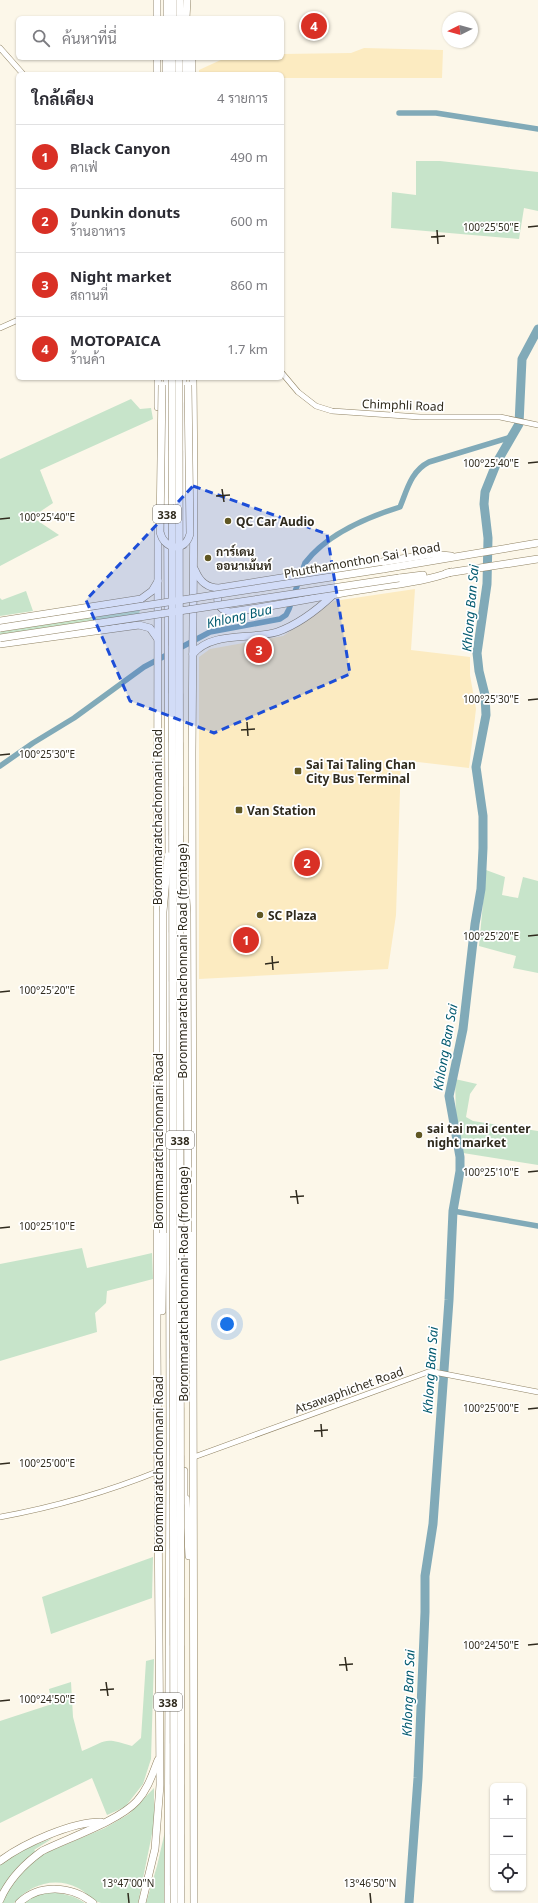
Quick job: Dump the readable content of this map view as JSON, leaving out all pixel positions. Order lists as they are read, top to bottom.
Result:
{
  "streets": {
    "main road": [
      "338",
      "Phutthamonthon Sai 1 Road",
      "Borommaratchachonnani Road",
      "Borommaratchachonnani Road (frontage)"
    ],
    "street": ["Chimphli Road", "Atsawaphichet Road"]
  },
  "crossings": [
    ["Borommaratchachonnani Road (frontage)", "Atsawaphichet Road"]
  ],
  "water": ["Khlong Ban Sai", "Khlong Bua"],
  "places": {
    "other": [
      "QC Car Audio",
      "การ์เดน ออนาเม้นท์",
      "SC Plaza",
      "sai tai mai center night market"
    ],
    "transit": ["Sai Tai Taling Chan City Bus Terminal", "Van Station"]
  },
  "north": "left",
  "page": {
    "pins": [
      "4",
      "3",
      "2",
      "1"
    ],
    "search": "ค้นหาที่นี่",
    "heading": ["ใกล้เคียง", "4 รายการ"],
    "list": [
      {
        "mark": "1",
        "name": "Black Canyon",
        "note": "คาเฟ่",
        "value": "490 m"
      },
      {
        "mark": "2",
        "name": "Dunkin donuts",
        "note": "ร้านอาหาร",
        "value": "600 m"
      },
      {
        "mark": "3",
        "name": "Night market",
        "note": "สถานที่",
        "value": "860 m"
      },
      {
        "mark": "4",
        "name": "MOTOPAICA",
        "note": "ร้านค้า",
        "value": "1.7 km"
      }
    ],
    "map_buttons": ["+", "−"]
  },
  "coordinates": [
    "100°25'50\"E",
    "100°25'40\"E",
    "100°25'30\"E",
    "100°25'20\"E",
    "100°25'10\"E",
    "100°25'00\"E",
    "100°24'50\"E",
    "13°47'00\"N",
    "13°46'50\"N"
  ]
}
